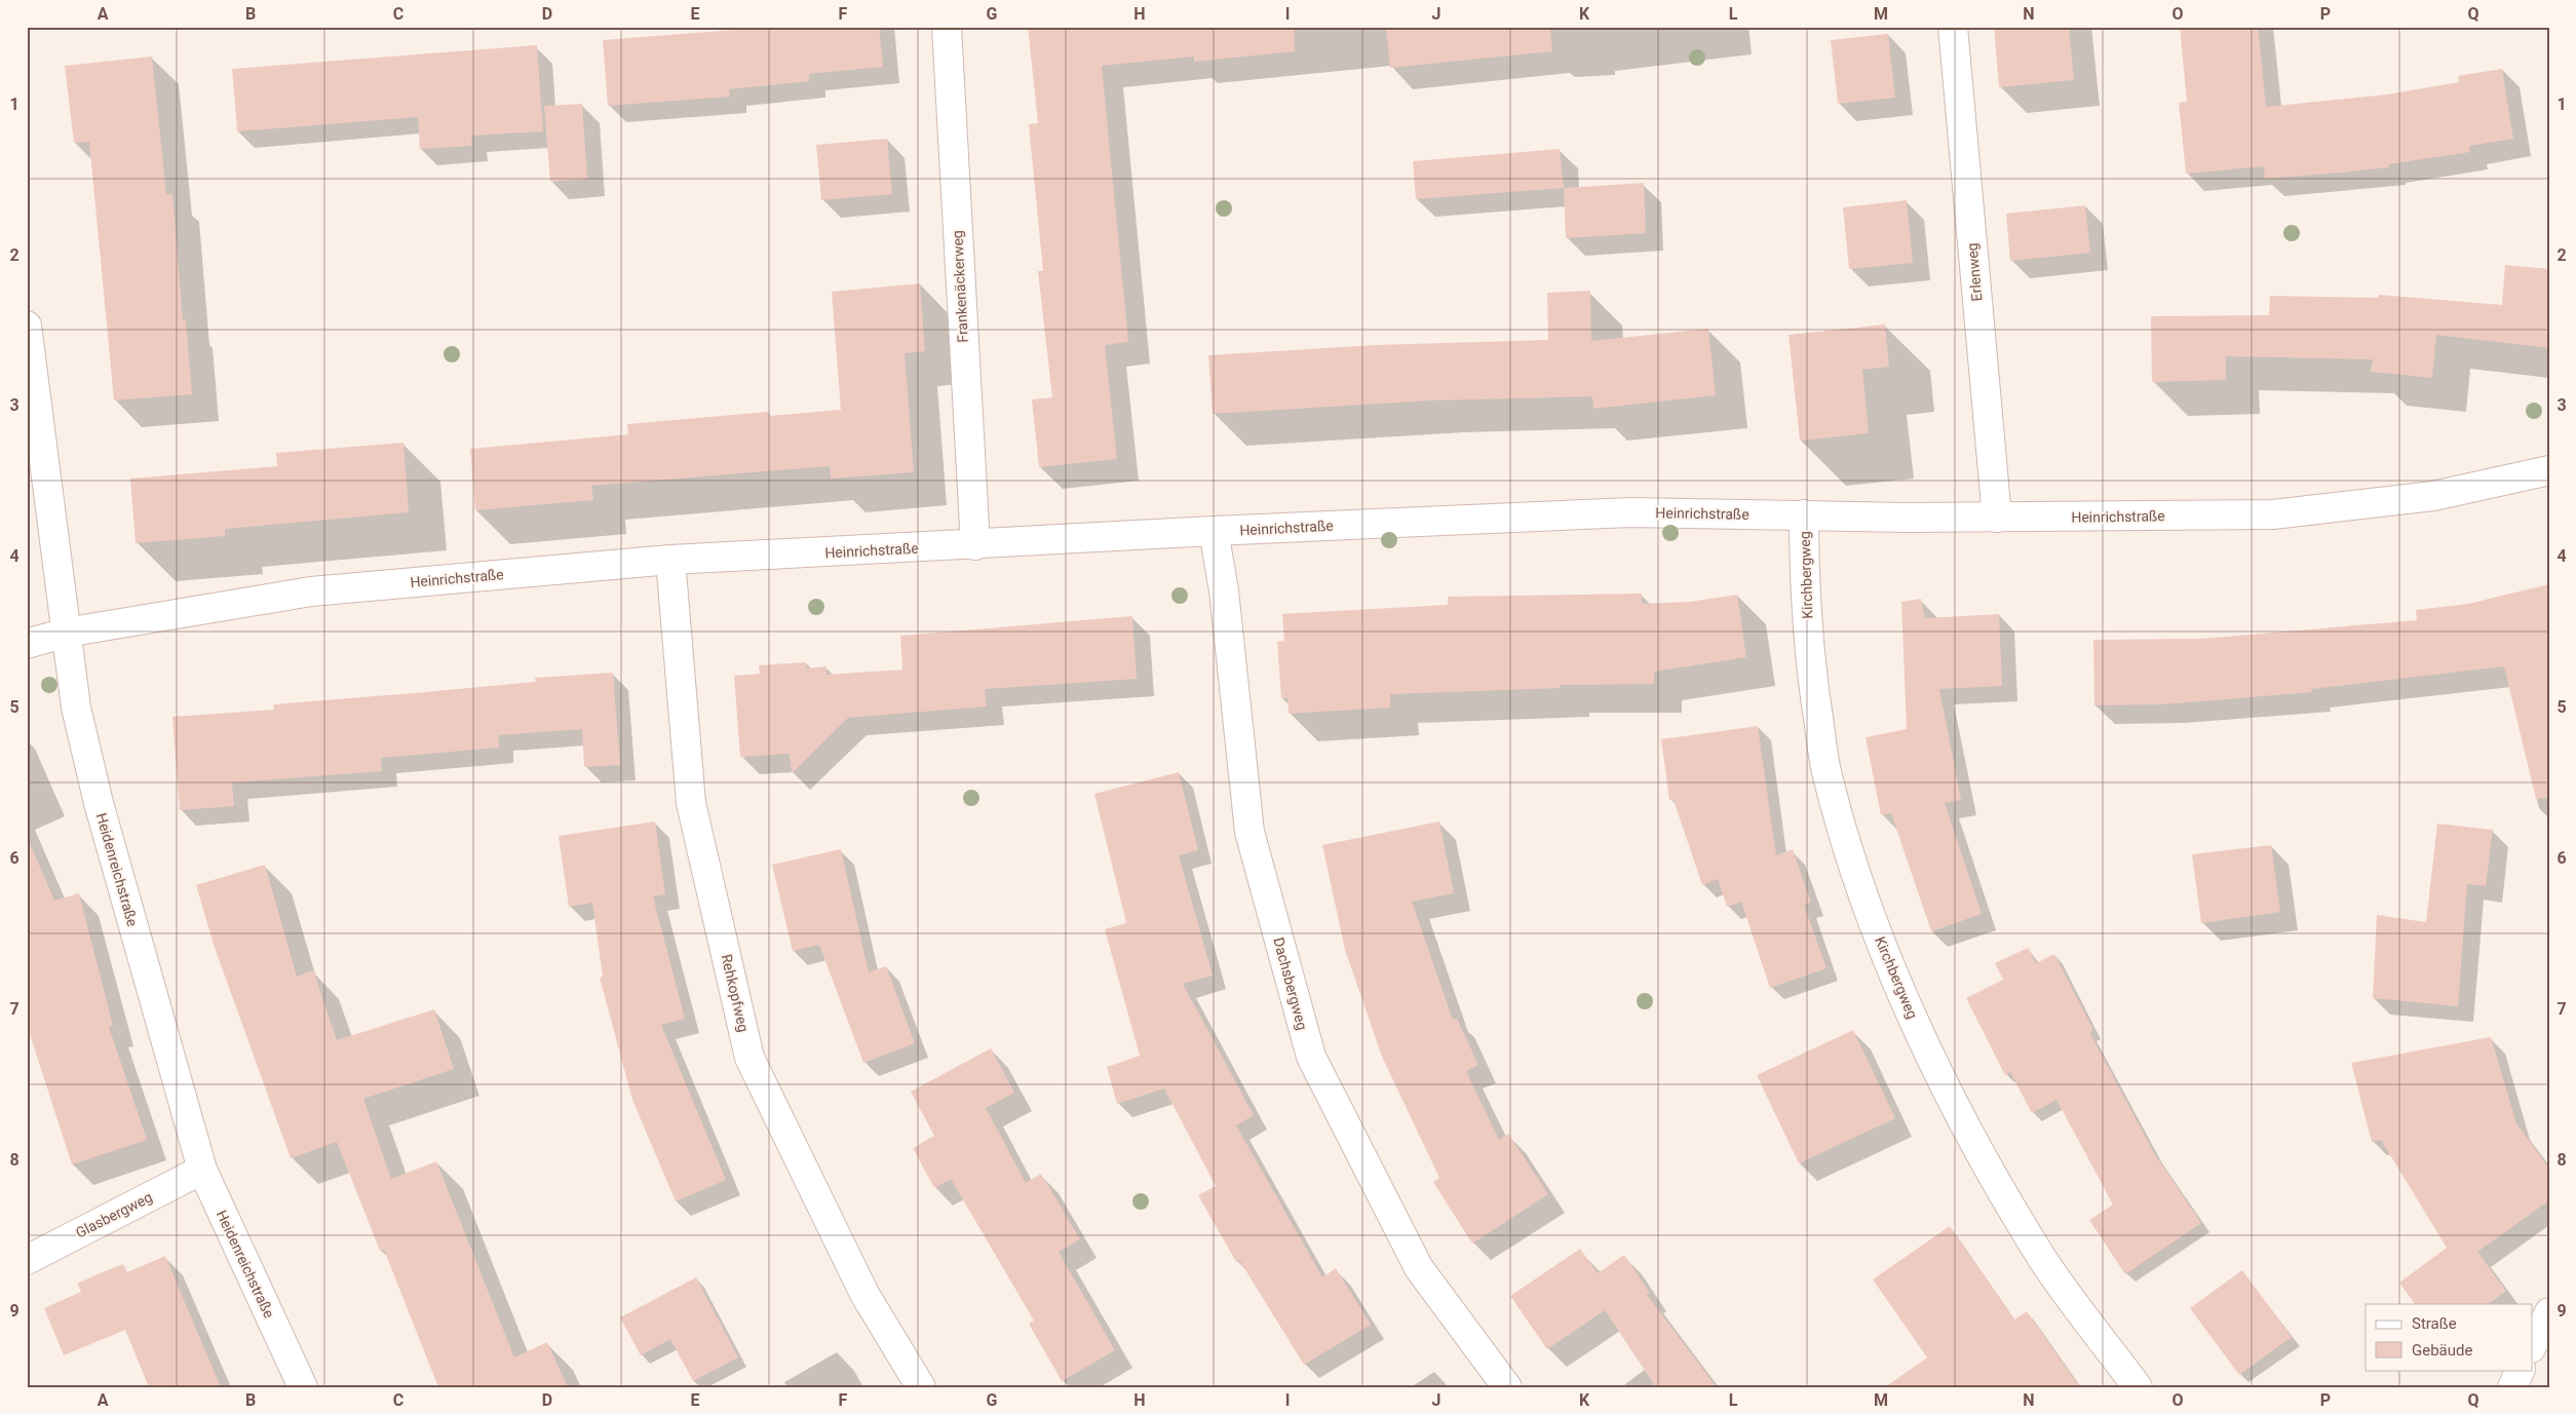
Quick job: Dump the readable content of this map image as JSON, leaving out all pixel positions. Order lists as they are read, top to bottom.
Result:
{
  "streets": {
    "street": [
      "Erlenweg",
      "Frankenäckerweg",
      "Heinrichstraße",
      "Kirchbergweg",
      "Heidenreichstraße",
      "Dachsbergweg",
      "Rehkopfweg",
      "Glasbergweg"
    ]
  },
  "crossings": [
    ["Erlenweg", "Heinrichstraße"],
    ["Frankenäckerweg", "Heinrichstraße"],
    ["Heinrichstraße", "Kirchbergweg"],
    ["Heinrichstraße", "Heidenreichstraße"],
    ["Heinrichstraße", "Dachsbergweg"],
    ["Heinrichstraße", "Rehkopfweg"],
    ["Heidenreichstraße", "Glasbergweg"]
  ],
  "legend": ["Straße", "Gebäude"],
  "grid": {
    "columns": [
      "A",
      "B",
      "C",
      "D",
      "E",
      "F",
      "G",
      "H",
      "I",
      "J",
      "K",
      "L",
      "M",
      "N",
      "O",
      "P",
      "Q"
    ],
    "rows": [
      "1",
      "2",
      "3",
      "4",
      "5",
      "6",
      "7",
      "8",
      "9"
    ]
  }
}
